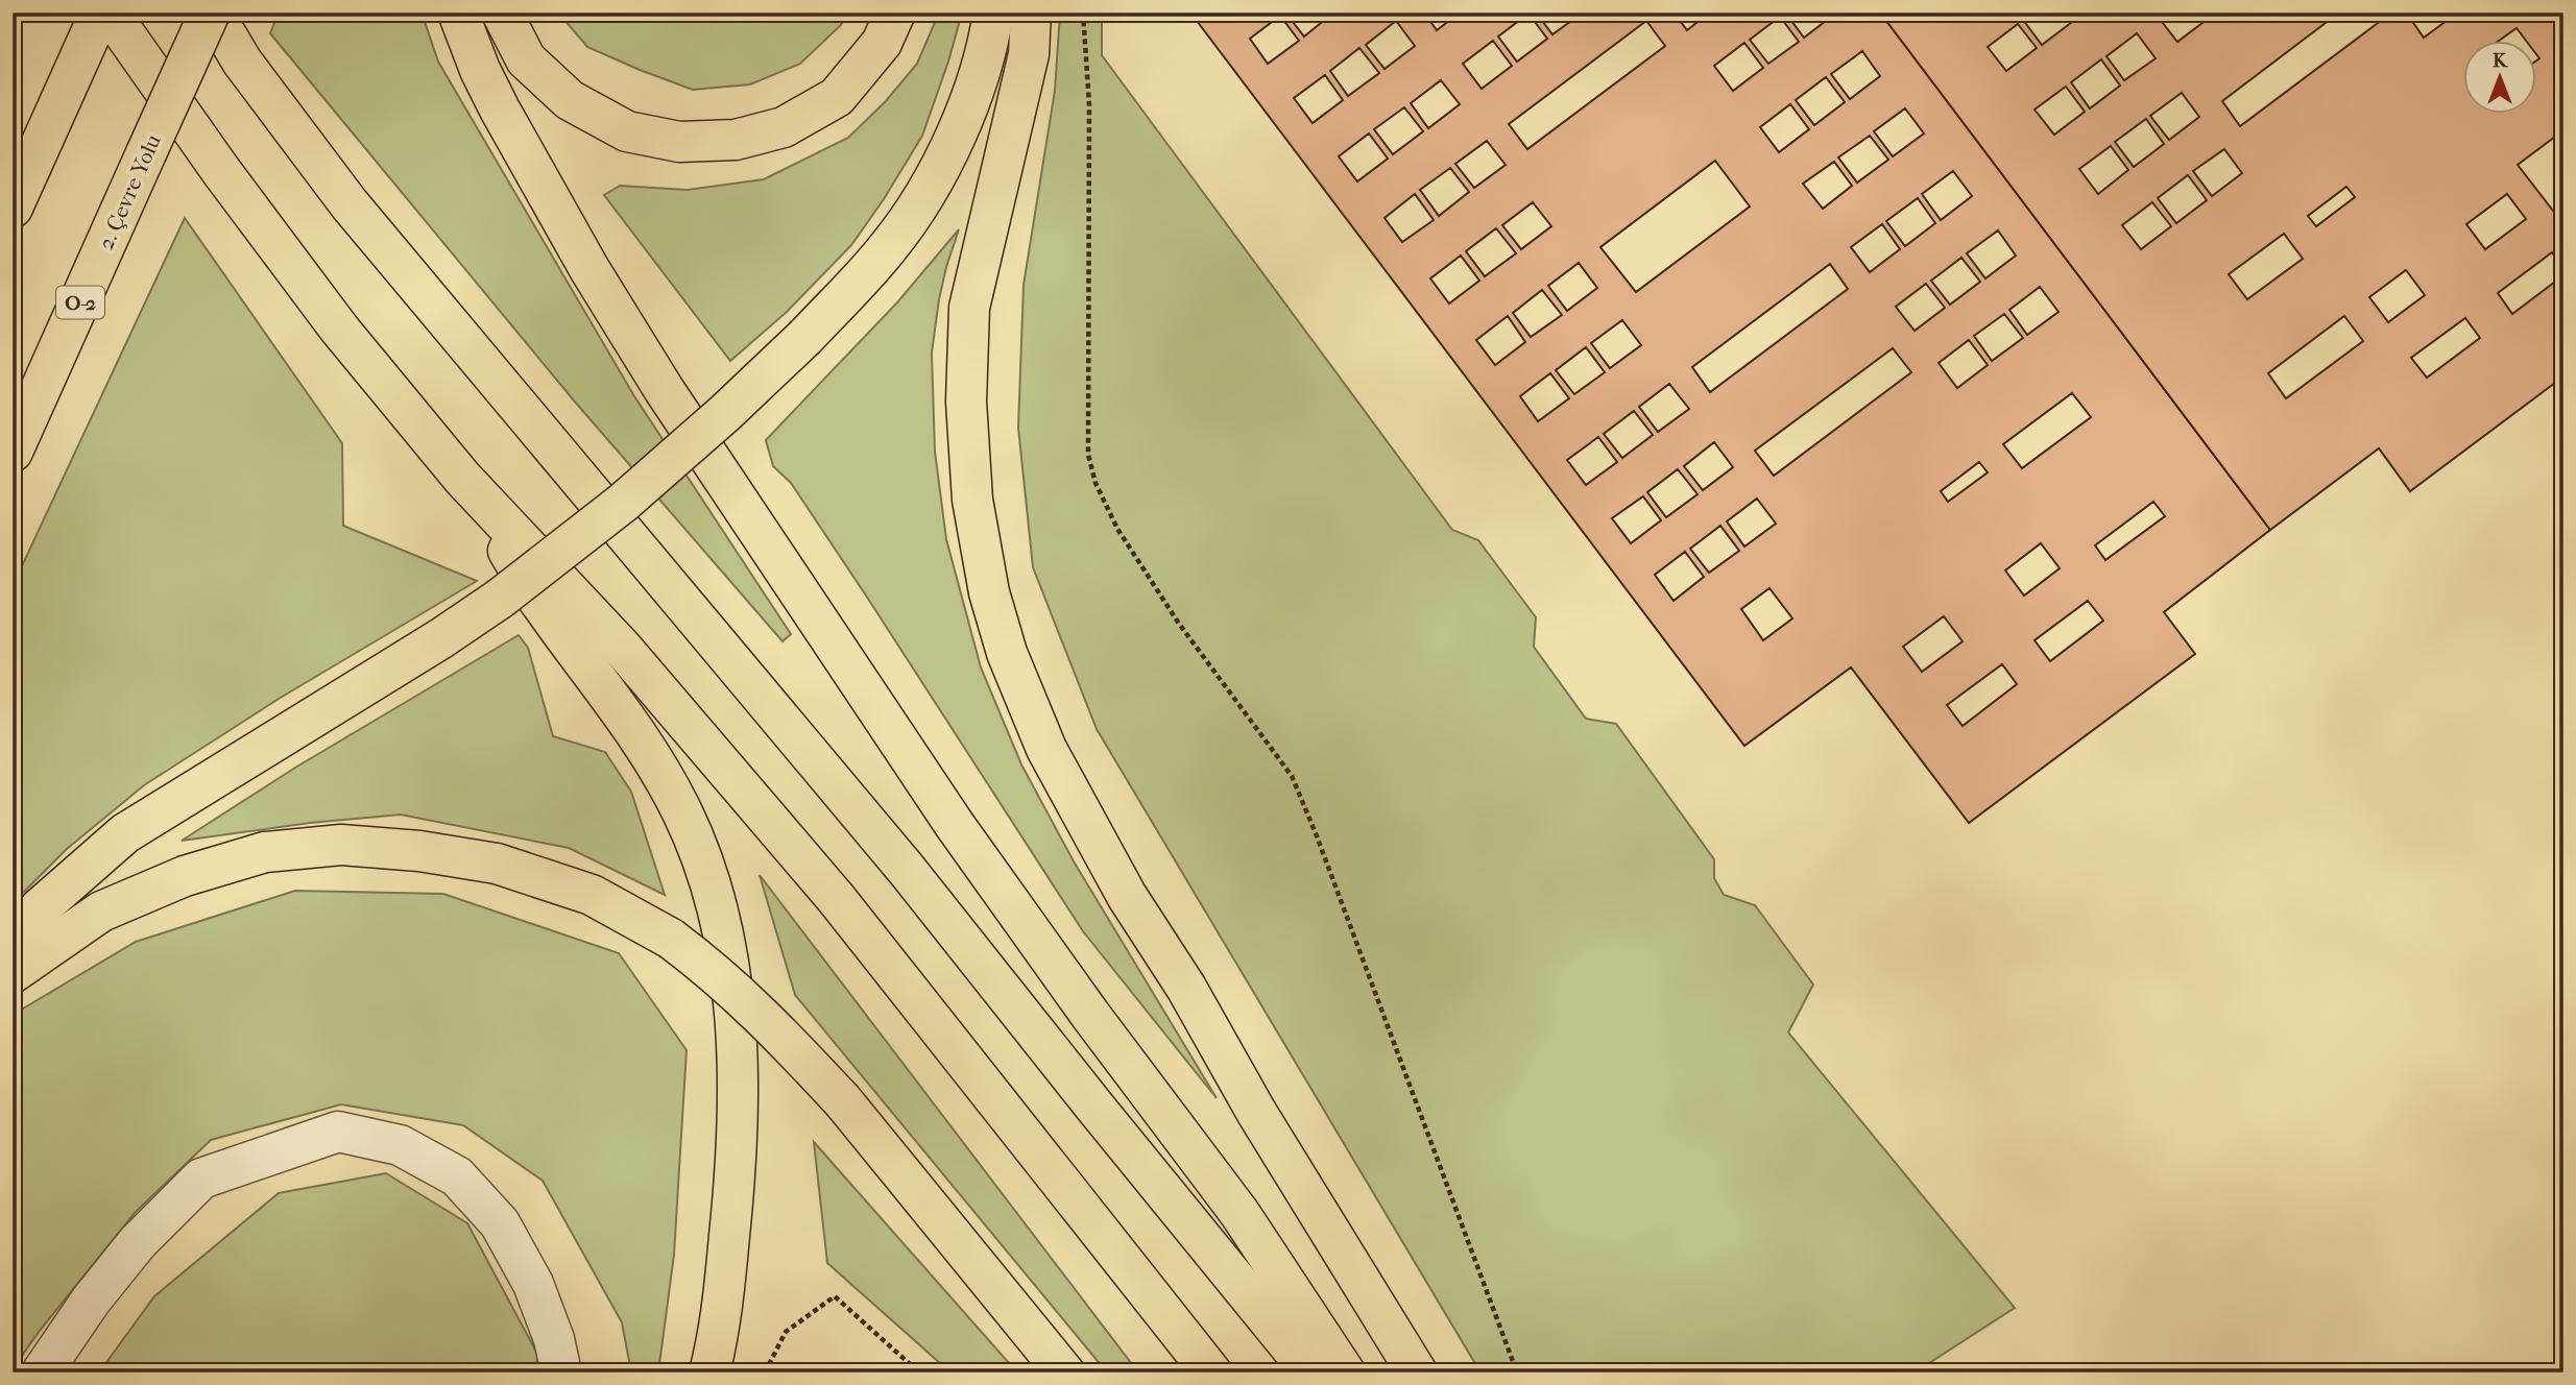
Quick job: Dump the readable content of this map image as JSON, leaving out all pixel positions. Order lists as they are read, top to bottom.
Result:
{
  "streets": {
    "highway": ["2. Çevre Yolu", "O-2"]
  },
  "north": "top"
}
